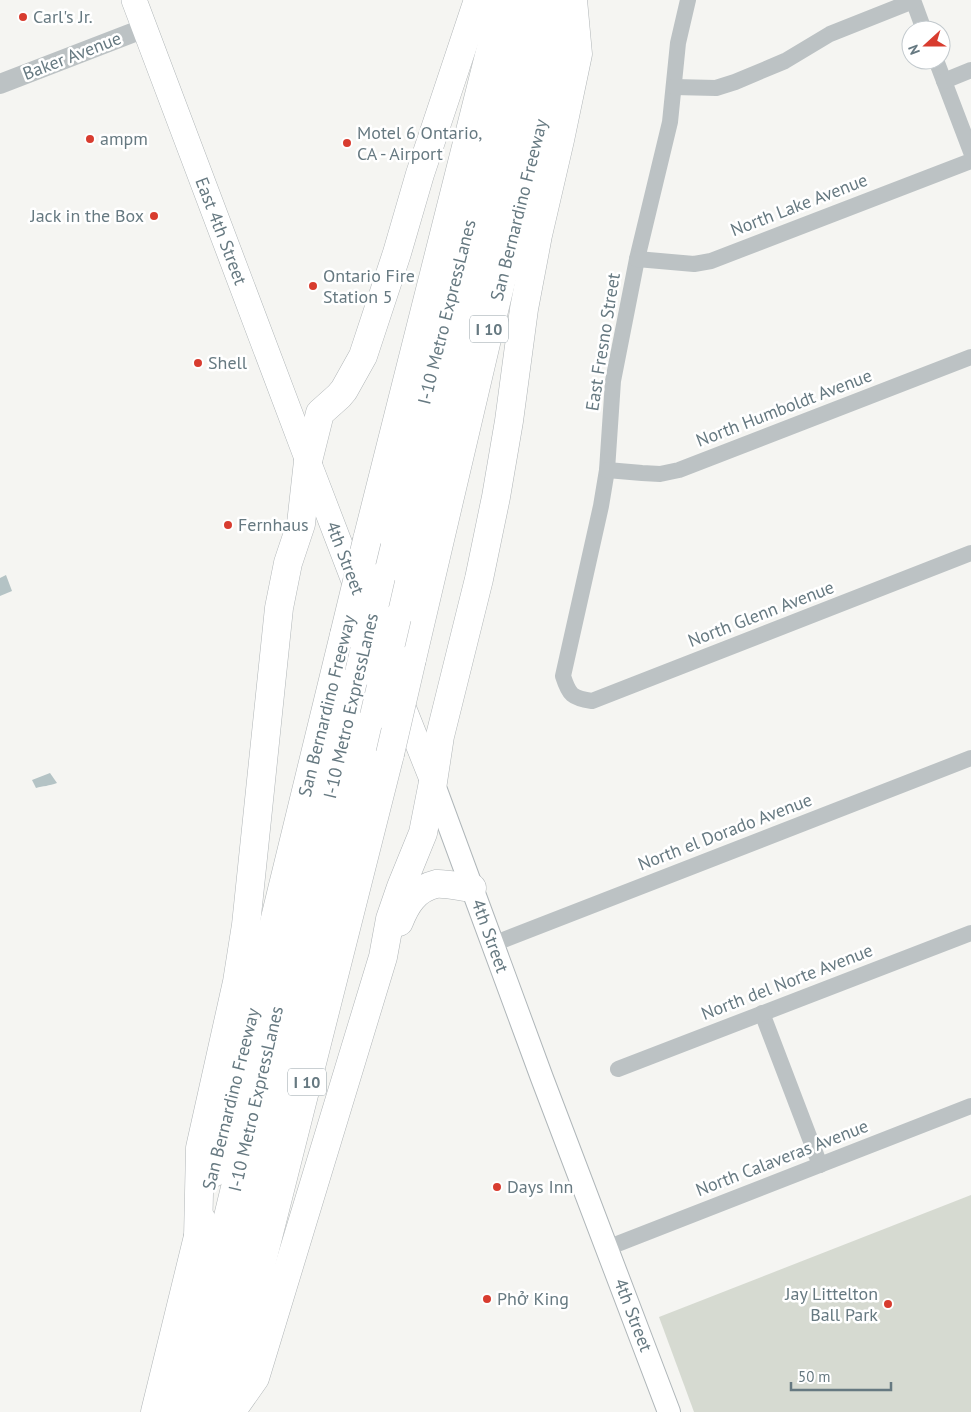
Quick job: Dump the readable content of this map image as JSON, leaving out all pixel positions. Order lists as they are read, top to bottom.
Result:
{
  "streets": {
    "highway": ["San Bernardino Freeway", "I-10 Metro ExpressLanes", "I 10"],
    "main road": ["East 4th Street", "4th Street"],
    "street": [
      "Baker Avenue",
      "North Lake Avenue",
      "East Fresno Street",
      "North Humboldt Avenue",
      "North Glenn Avenue",
      "North el Dorado Avenue",
      "North del Norte Avenue",
      "North Calaveras Avenue"
    ]
  },
  "crossings": [
    ["Baker Avenue", "East 4th Street"],
    ["North Lake Avenue", "East Fresno Street"],
    ["East 4th Street", "4th Street"],
    ["East Fresno Street", "North Humboldt Avenue"],
    ["East Fresno Street", "North Glenn Avenue"],
    ["4th Street", "North el Dorado Avenue"],
    ["4th Street", "North Calaveras Avenue"]
  ],
  "places": [
    "Carl's Jr.",
    "ampm",
    "Motel 6 Ontario, CA - Airport",
    "Jack in the Box",
    "Ontario Fire Station 5",
    "Shell",
    "Fernhaus",
    "Days Inn",
    "Phở King",
    "Jay Littelton Ball Park"
  ],
  "scale_bar": "50 m",
  "north": "left"
}
